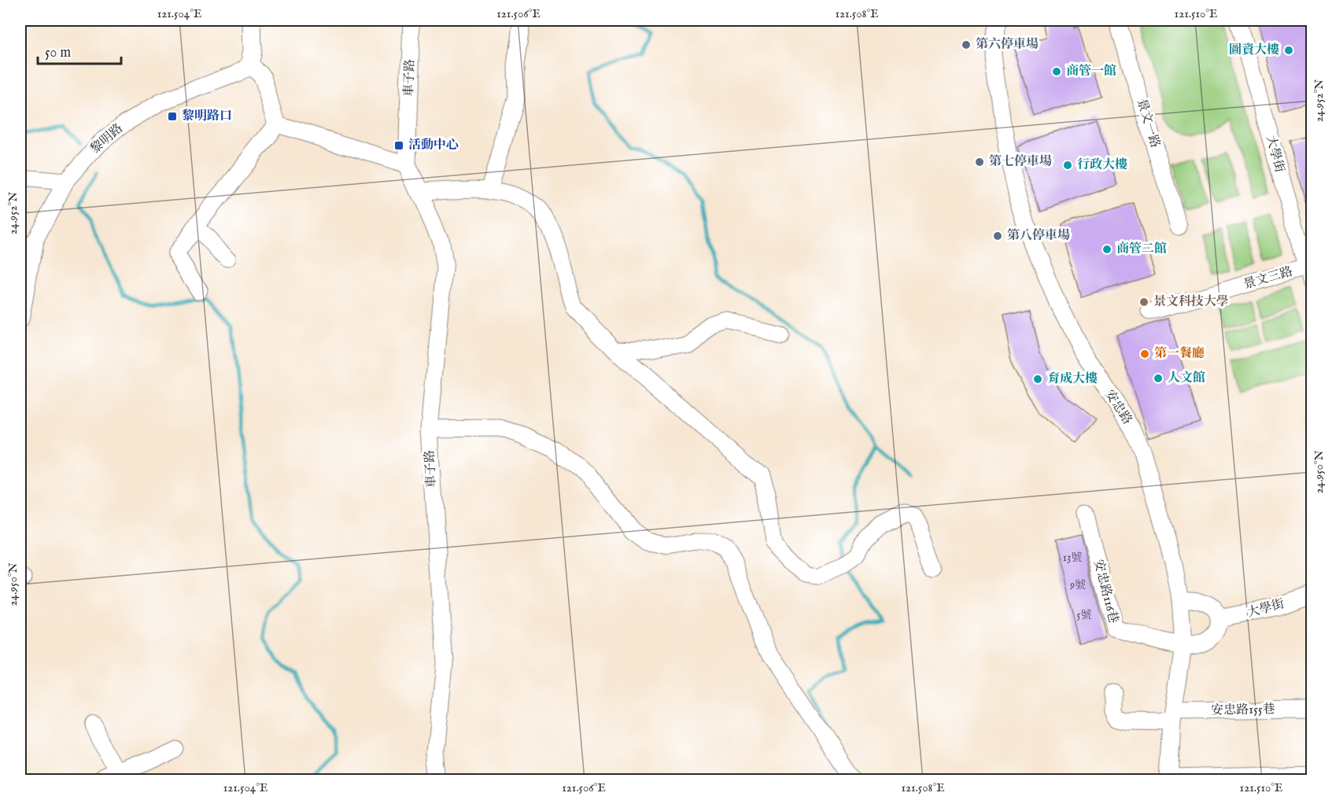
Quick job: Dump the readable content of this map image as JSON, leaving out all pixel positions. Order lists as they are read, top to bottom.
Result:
{
  "streets": {
    "street": [
      "車子路",
      "景文一路",
      "黎明路",
      "大學街",
      "景文三路",
      "安忠路",
      "安忠路116巷",
      "安忠路155巷"
    ]
  },
  "crossings": [
    ["大學街", "景文三路"],
    ["安忠路", "安忠路116巷"],
    ["安忠路", "安忠路155巷"]
  ],
  "places": {
    "other": [
      "第六停車場",
      "圖資大樓",
      "商管一館",
      "第七停車場",
      "行政大樓",
      "第八停車場",
      "商管二館",
      "景文科技大學",
      "第一餐廳",
      "人文館",
      "育成大樓"
    ],
    "transit": ["黎明路口", "活動中心"]
  },
  "house_numbers": ["13號", "9號", "5號"],
  "scale_bar": "50 m",
  "coordinates": [
    "121.504°E",
    "121.506°E",
    "121.508°E",
    "121.510°E",
    "24.952°N",
    "24.950°N"
  ]
}
